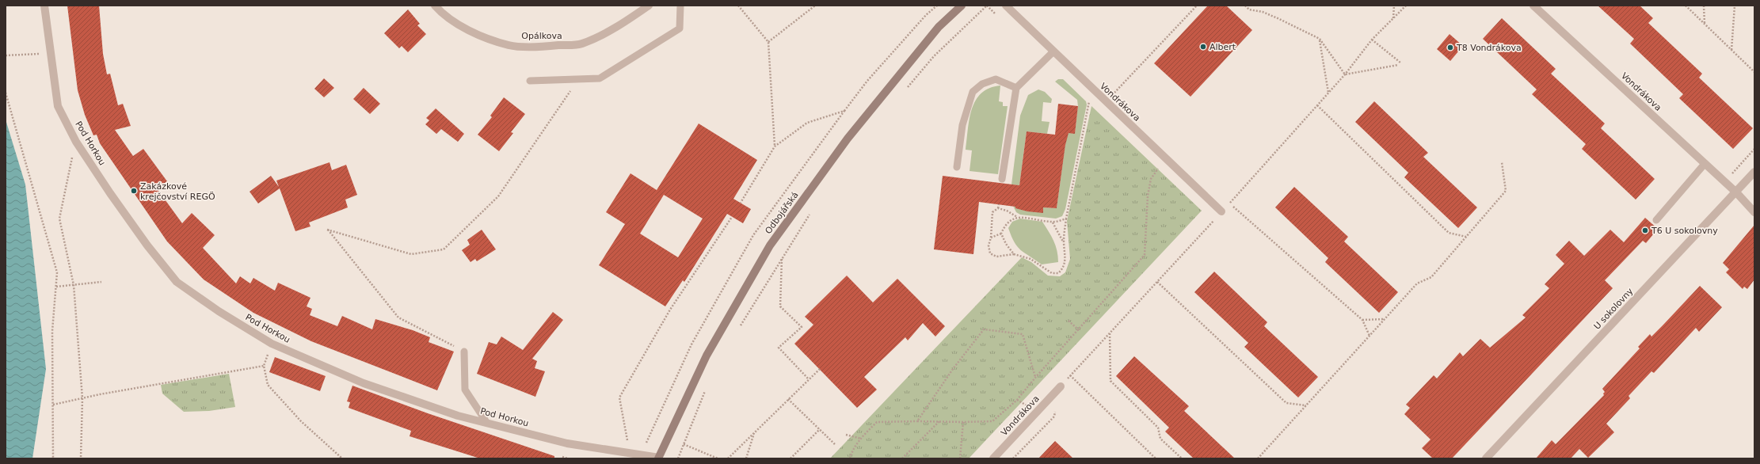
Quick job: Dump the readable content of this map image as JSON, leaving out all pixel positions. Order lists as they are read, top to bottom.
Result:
{
  "streets": {
    "street": [
      "Opálkova",
      "Vondrákova",
      "Pod Horkou",
      "Odbojářská",
      "U sokolovny"
    ]
  },
  "crossings": [
    ["Vondrákova", "U sokolovny"],
    ["Pod Horkou", "Odbojářská"]
  ],
  "places": [
    "Albert",
    "T8 Vondrákova",
    "Zakázkové krejčovství REGÖ",
    "T6 U sokolovny"
  ]
}
